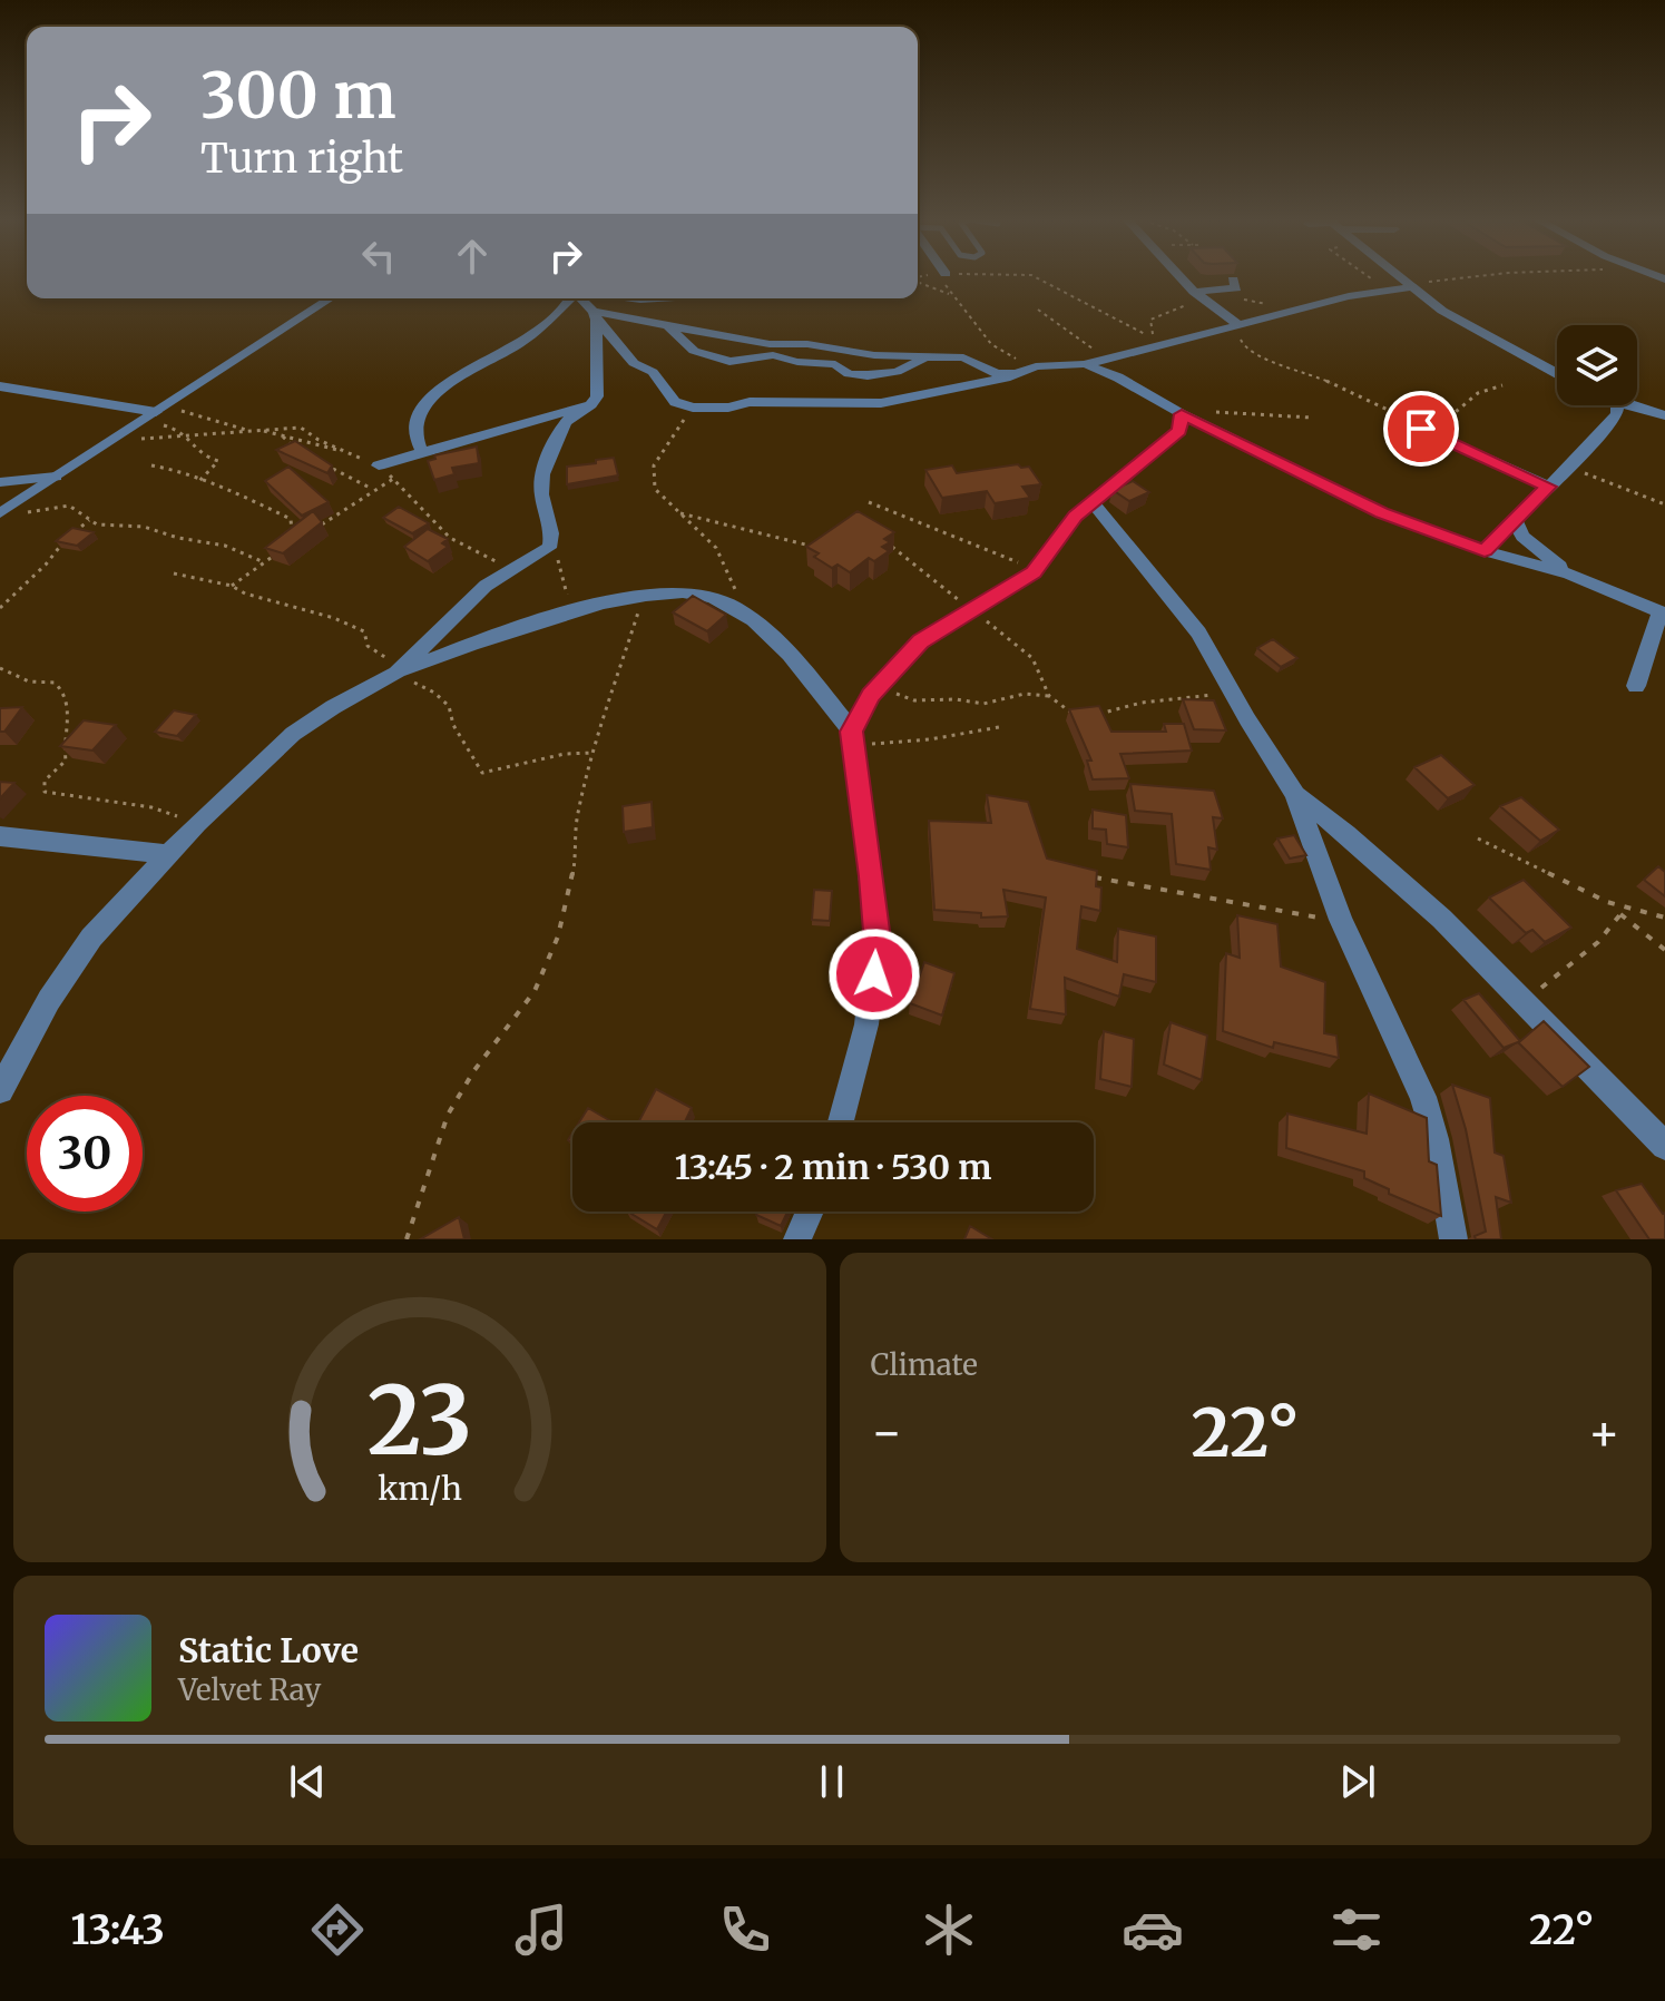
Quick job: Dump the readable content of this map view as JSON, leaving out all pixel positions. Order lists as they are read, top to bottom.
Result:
{
  "page": {
    "turn": ["300 m", "Turn right"],
    "limit": "30",
    "trip": "13:45 · 2 min · 530 m",
    "tile": "Climate",
    "heat": ["−", "22°", "+"],
    "song": ["Static Love", "Velvet Ray"],
    "tabs": ["13:43", "22°"],
    "gauge": ["23", "km/h"]
  }
}
